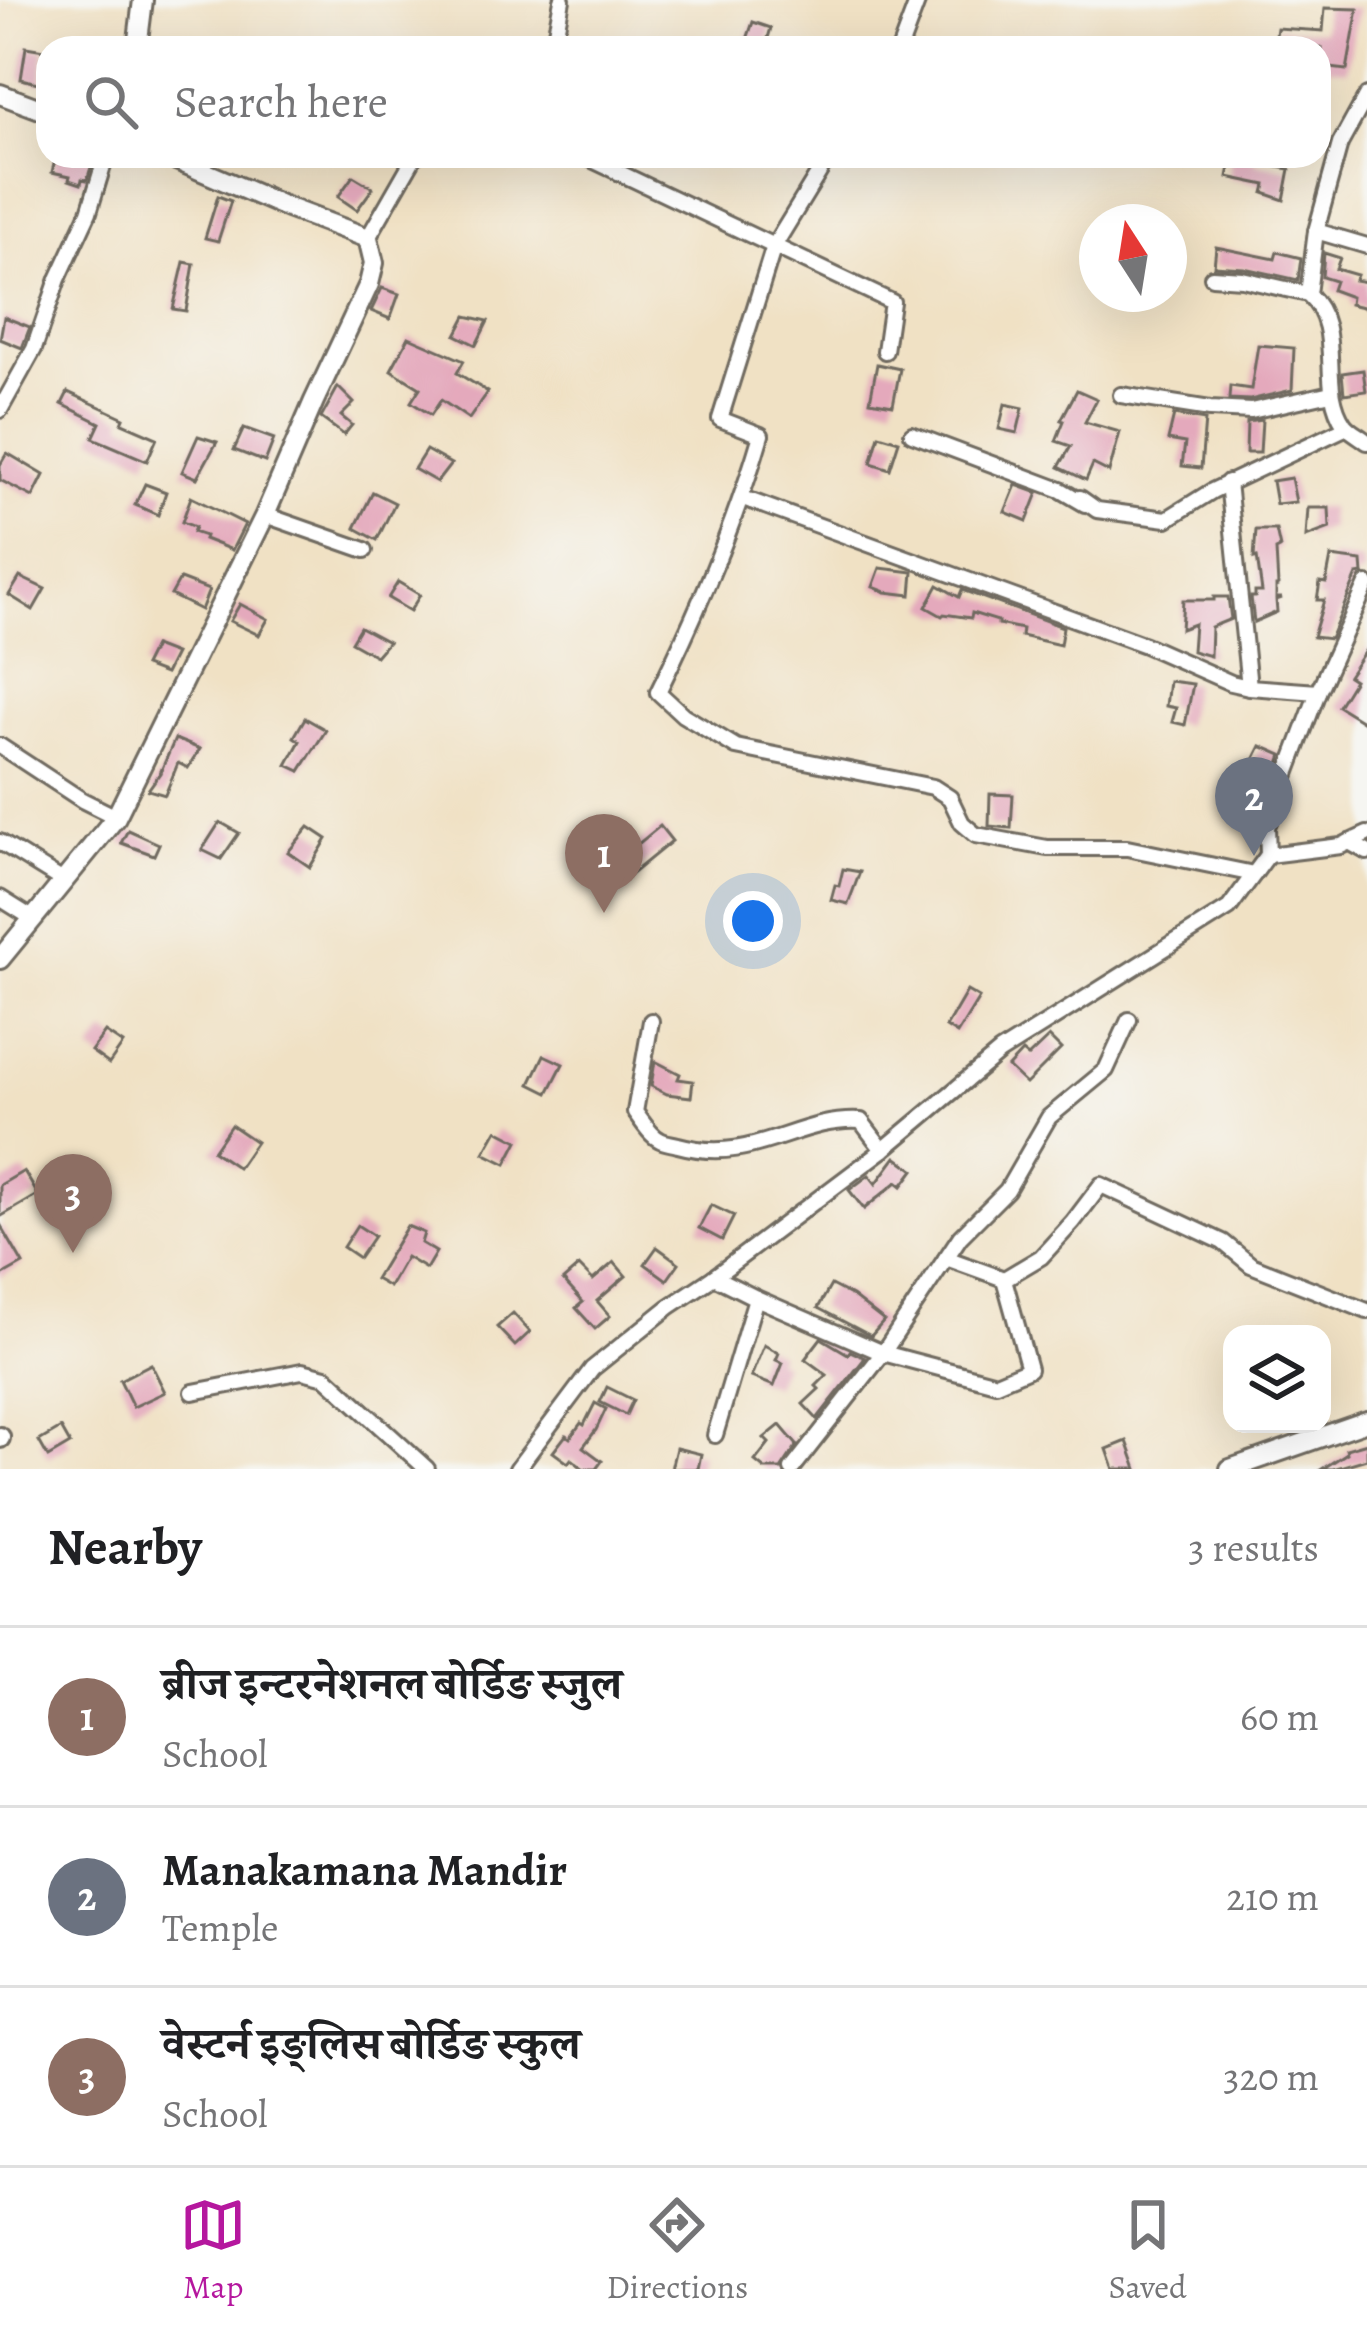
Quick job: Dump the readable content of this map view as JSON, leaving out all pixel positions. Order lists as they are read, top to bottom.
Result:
{
  "north": "top",
  "page": {
    "search": "Search here",
    "pins": ["2", "1", "3"],
    "heading": ["Nearby", "3 results"],
    "list": [
      {
        "mark": "1",
        "name": "ब्रीज इन्टरनेशनल बोर्डिङ स्जुल",
        "note": "School",
        "value": "60 m"
      },
      {
        "mark": "2",
        "name": "Manakamana Mandir",
        "note": "Temple",
        "value": "210 m"
      },
      {
        "mark": "3",
        "name": "वेस्टर्न इङ्लिस बोर्डिङ स्कुल",
        "note": "School",
        "value": "320 m"
      }
    ],
    "nav": ["Map", "Directions", "Saved"]
  }
}
